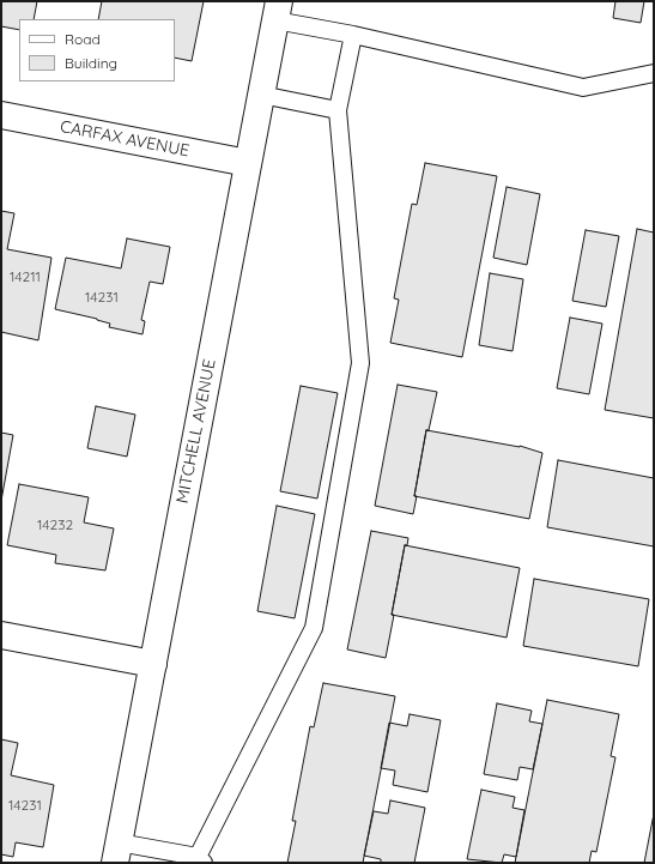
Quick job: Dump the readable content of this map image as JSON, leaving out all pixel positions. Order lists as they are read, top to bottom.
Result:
{
  "streets": {
    "street": ["CARFAX AVENUE", "MITCHELL AVENUE"]
  },
  "crossings": [
    ["CARFAX AVENUE", "MITCHELL AVENUE"]
  ],
  "house_numbers": [
    "14211",
    "14231",
    "14232",
    "14231"
  ],
  "legend": ["Road", "Building"]
}
